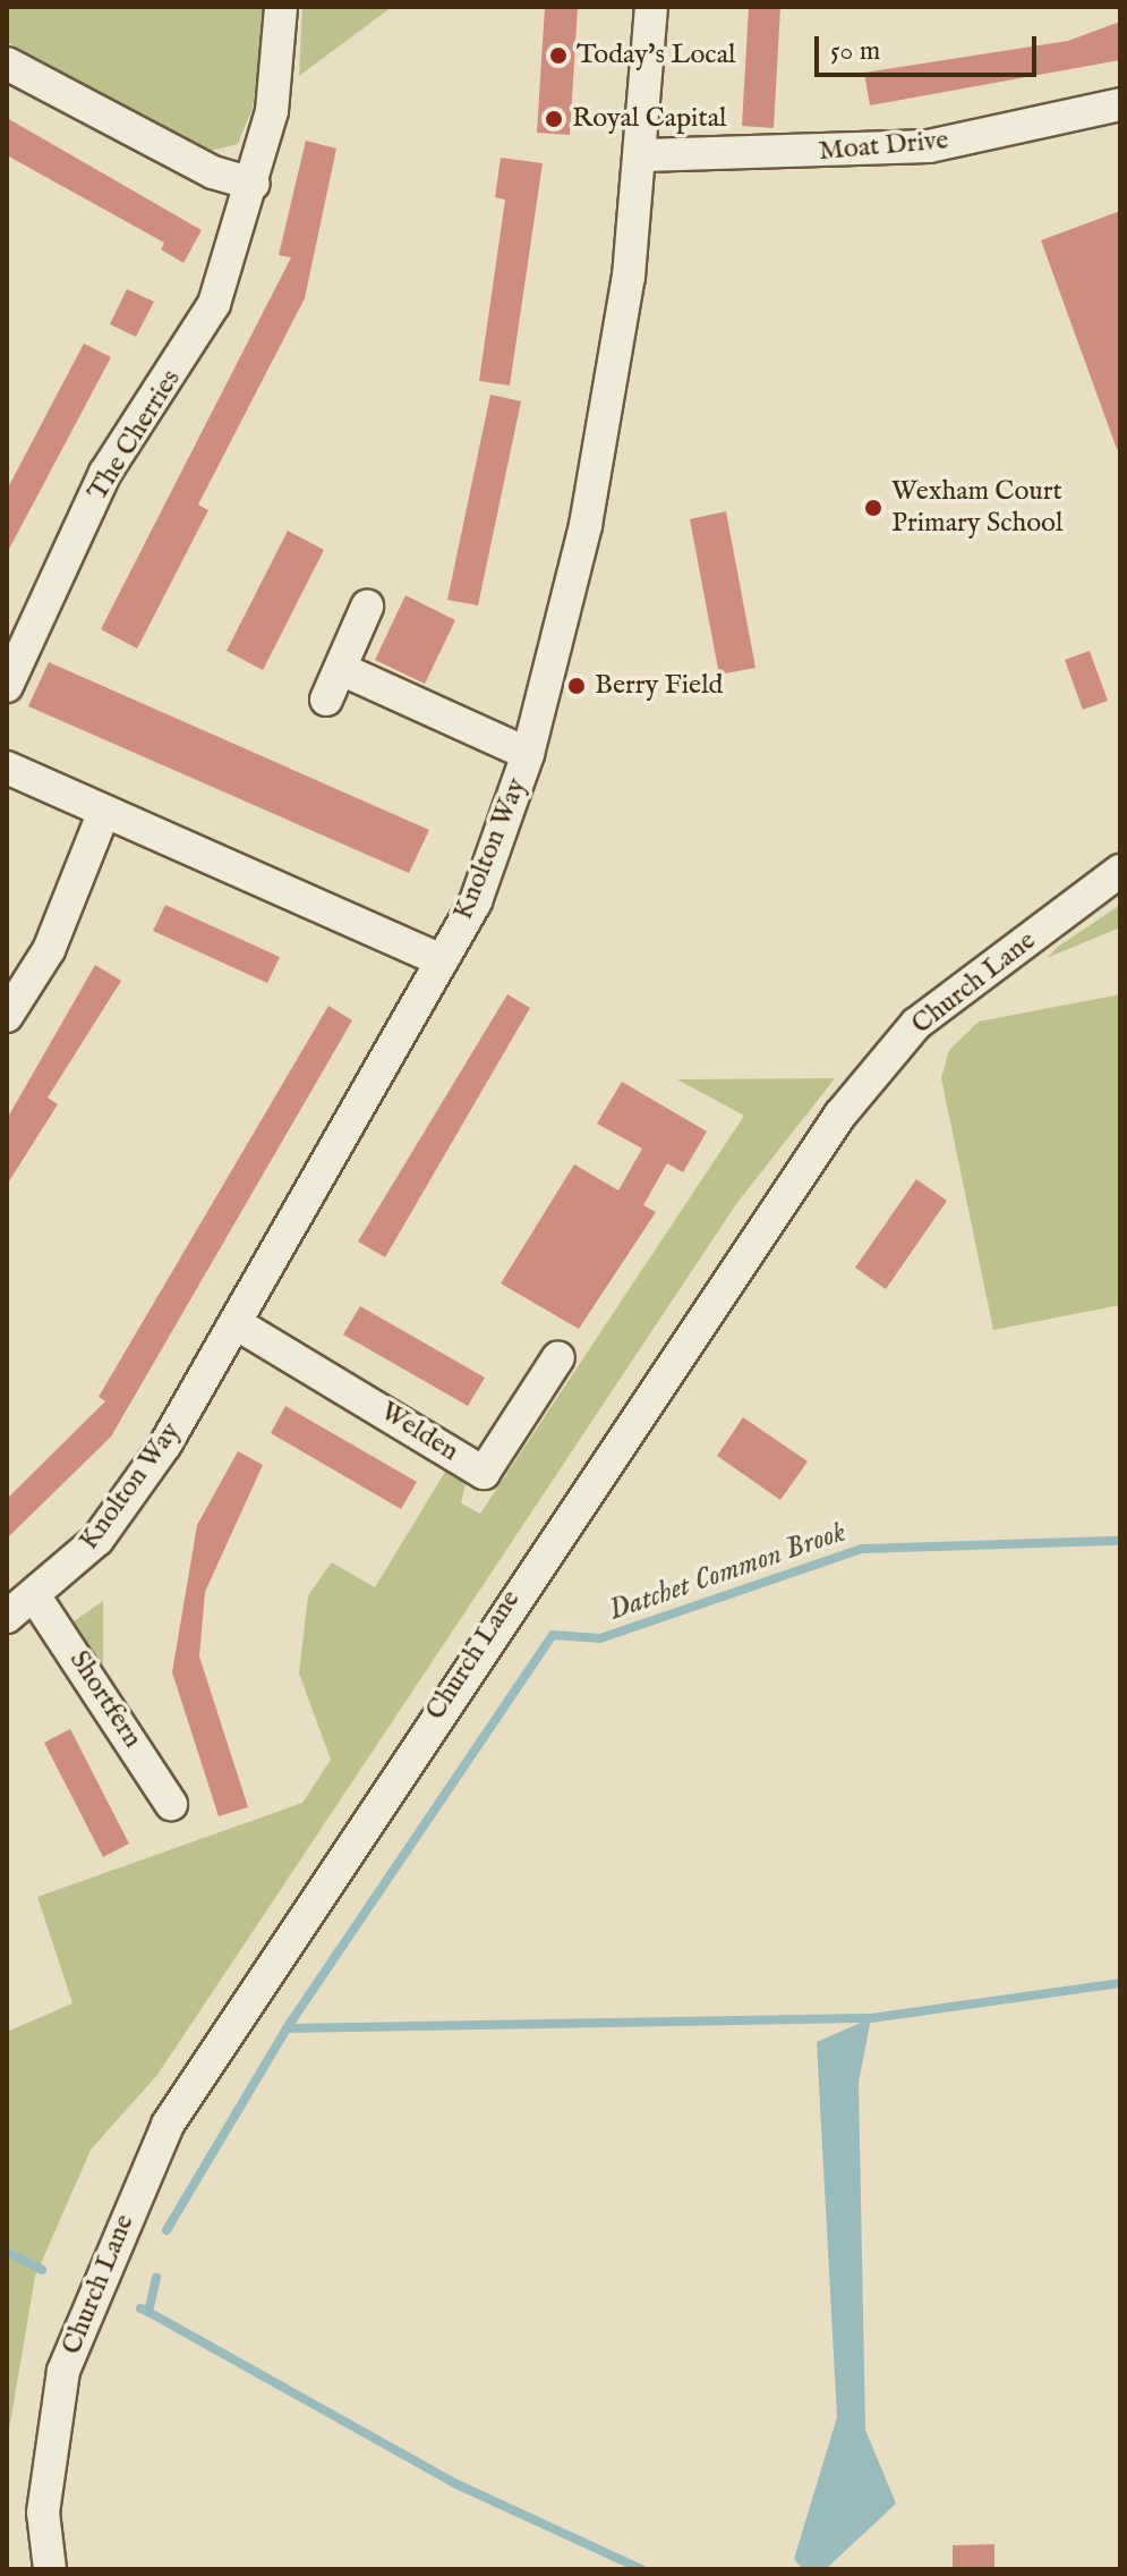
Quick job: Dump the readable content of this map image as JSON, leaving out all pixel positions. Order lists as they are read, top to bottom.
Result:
{
  "streets": {
    "street": [
      "Moat Drive",
      "The Cherries",
      "Knolton Way",
      "Church Lane",
      "Welden",
      "Shortfern"
    ]
  },
  "crossings": [
    ["Moat Drive", "Knolton Way"],
    ["Knolton Way", "Welden"],
    ["Knolton Way", "Shortfern"]
  ],
  "water": ["Datchet Common Brook"],
  "places": [
    "Today's Local",
    "Royal Capital",
    "Wexham Court Primary School",
    "Berry Field"
  ],
  "scale_bar": "50 m"
}
